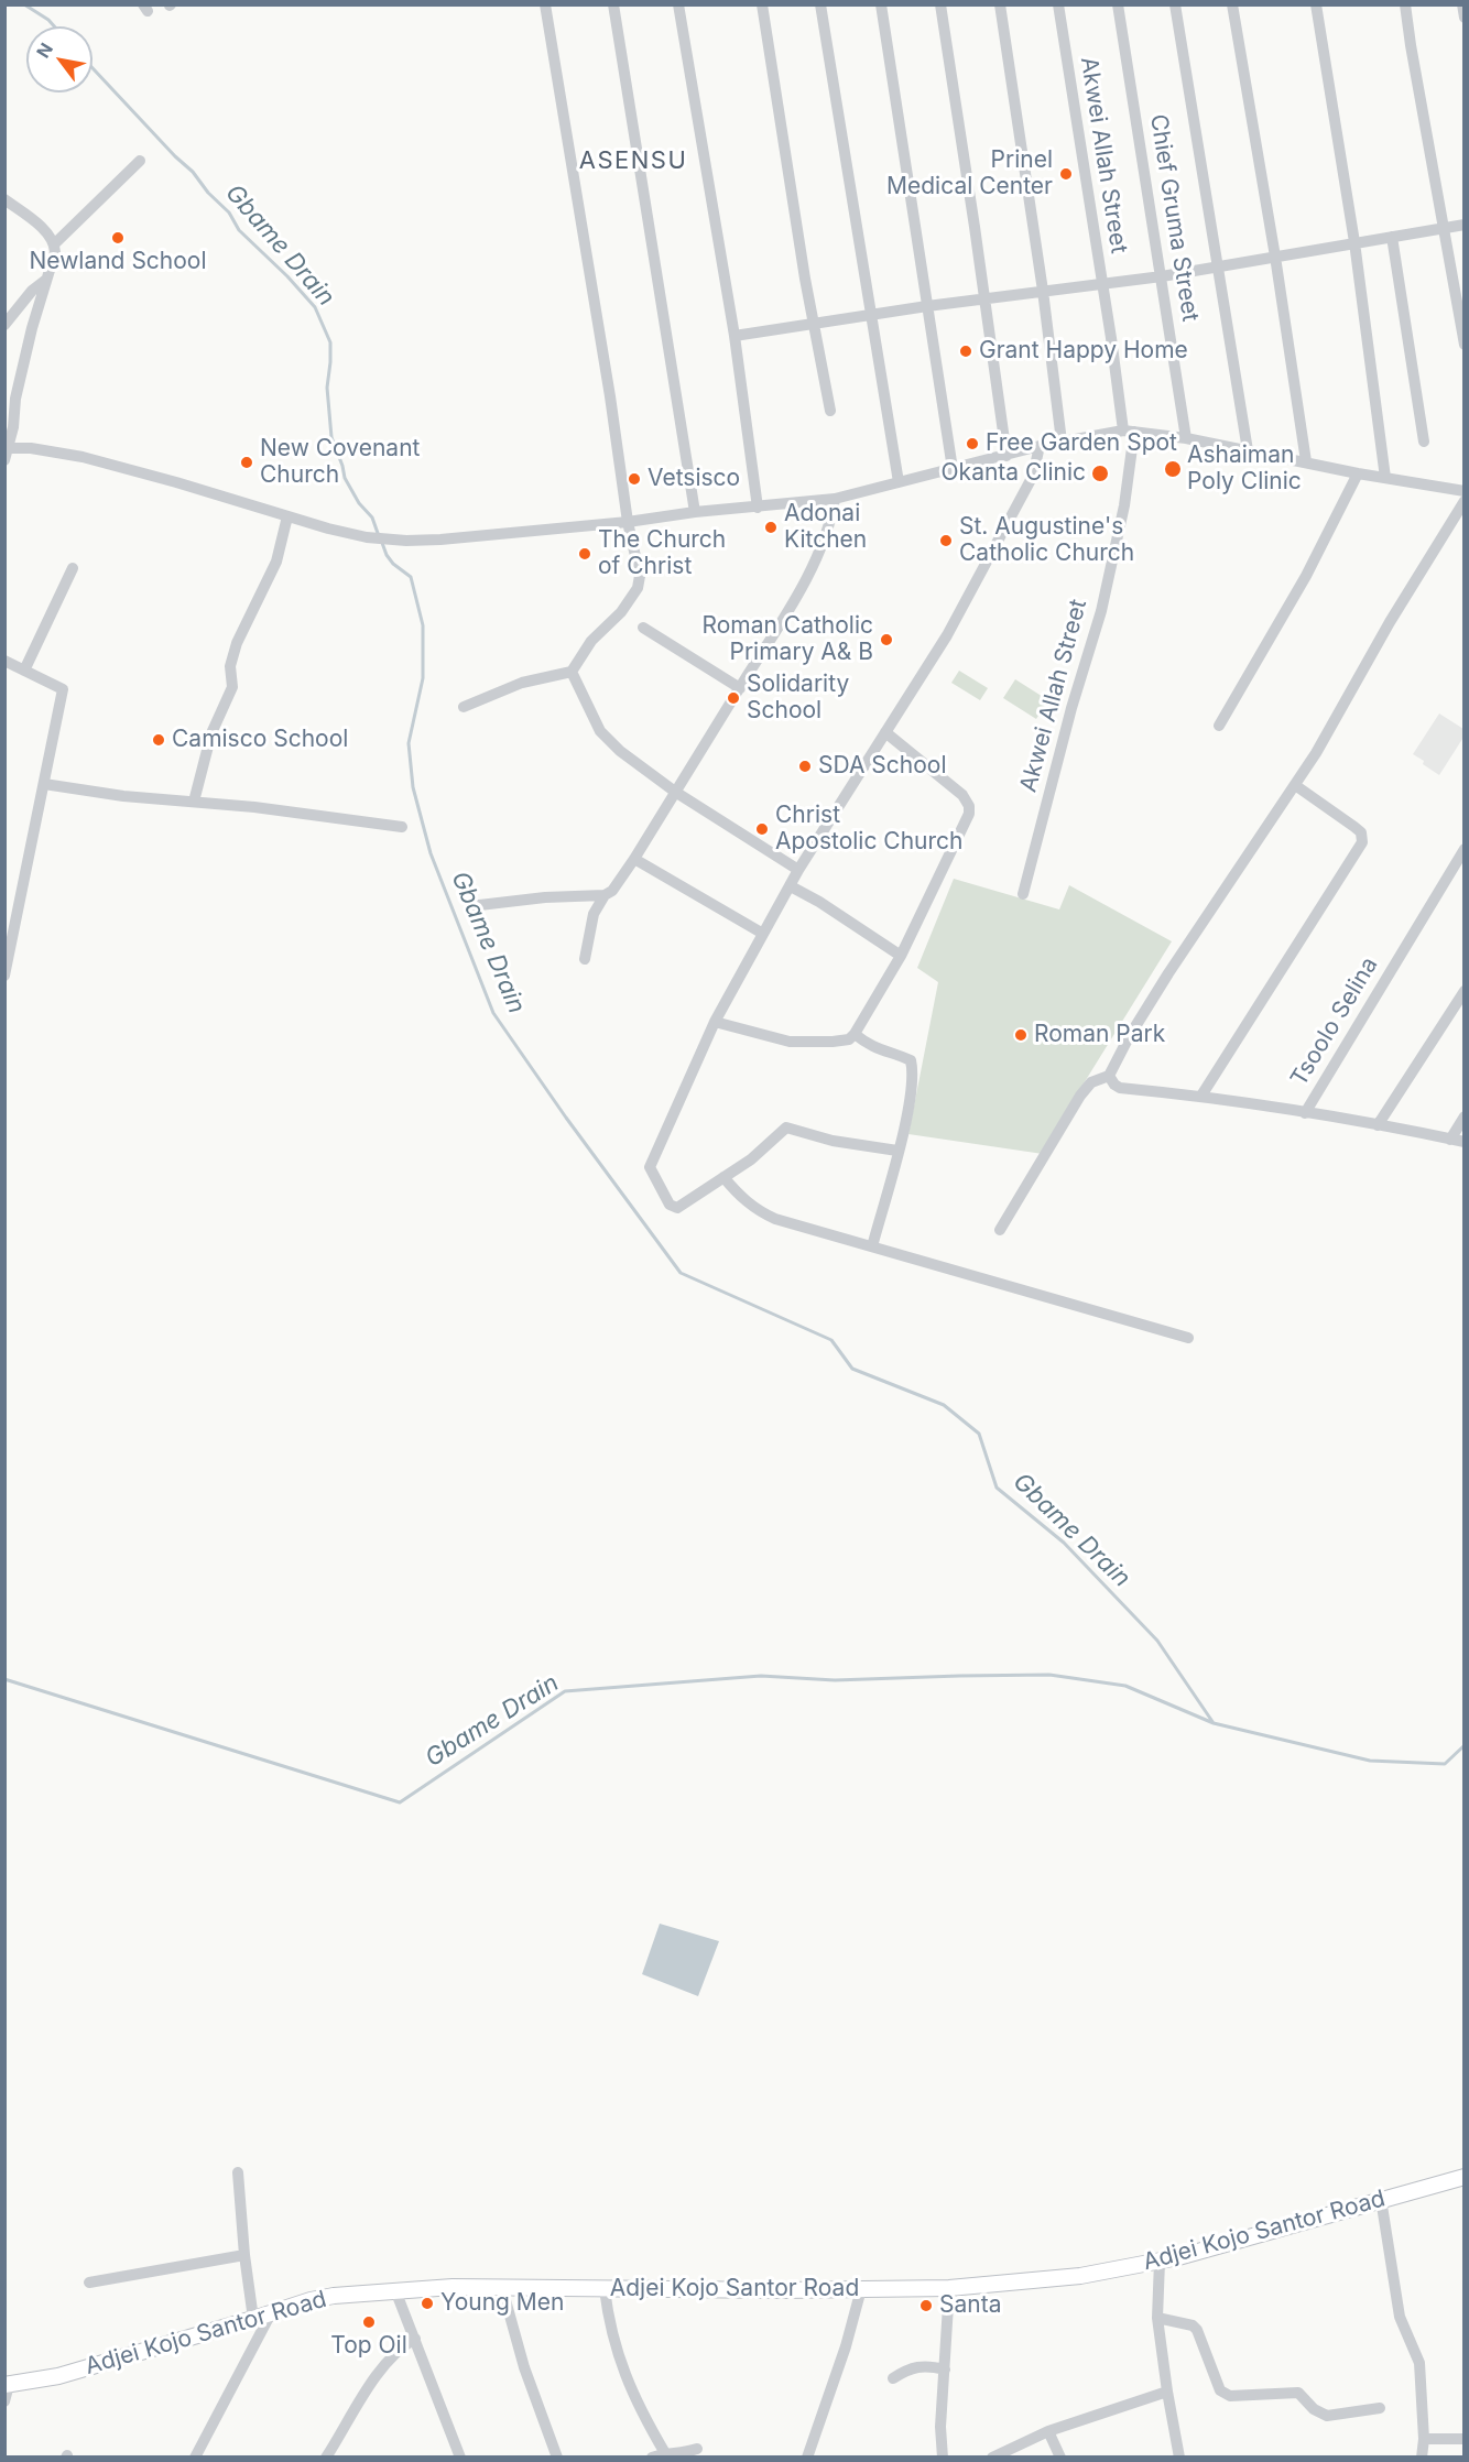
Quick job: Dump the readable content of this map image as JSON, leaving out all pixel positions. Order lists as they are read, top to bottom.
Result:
{
  "streets": {
    "street": [
      "Akwei Allah Street",
      "Chief Gruma Street",
      "Tsoolo Selina",
      "Adjei Kojo Santor Road"
    ]
  },
  "districts": ["ASENSU"],
  "water": ["Gbame Drain"],
  "places": [
    "Prinel Medical Center",
    "Newland School",
    "Grant Happy Home",
    "Free Garden Spot",
    "New Covenant Church",
    "Ashaiman Poly Clinic",
    "Okanta Clinic",
    "Vetsisco",
    "Adonai Kitchen",
    "St. Augustine's Catholic Church",
    "The Church of Christ",
    "Roman Catholic Primary A& B",
    "Solidarity School",
    "Camisco School",
    "SDA School",
    "Christ Apostolic Church",
    "Roman Park",
    "Young Men",
    "Santa",
    "Top Oil"
  ],
  "north": "top left"
}
